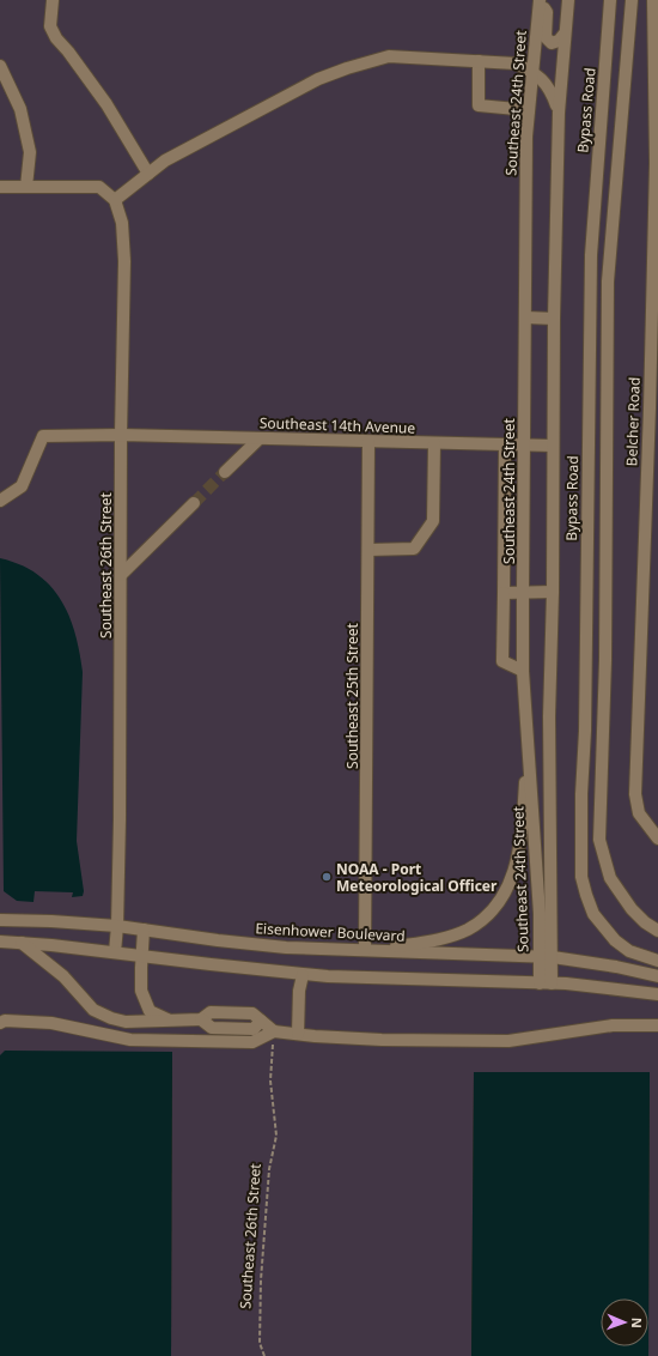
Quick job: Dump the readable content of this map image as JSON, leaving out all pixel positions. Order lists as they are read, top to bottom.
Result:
{
  "streets": {
    "street": [
      "Southeast 24th Street",
      "Bypass Road",
      "Belcher Road",
      "Southeast 14th Avenue",
      "Southeast 26th Street",
      "Southeast 25th Street",
      "Eisenhower Boulevard"
    ]
  },
  "crossings": [
    ["Southeast 24th Street", "Southeast 14th Avenue"],
    ["Southeast 24th Street", "Eisenhower Boulevard"],
    ["Southeast 14th Avenue", "Southeast 26th Street"],
    ["Southeast 14th Avenue", "Southeast 25th Street"],
    ["Southeast 26th Street", "Eisenhower Boulevard"],
    ["Southeast 25th Street", "Eisenhower Boulevard"]
  ],
  "places": ["NOAA - Port Meteorological Officer"],
  "north": "right"
}
